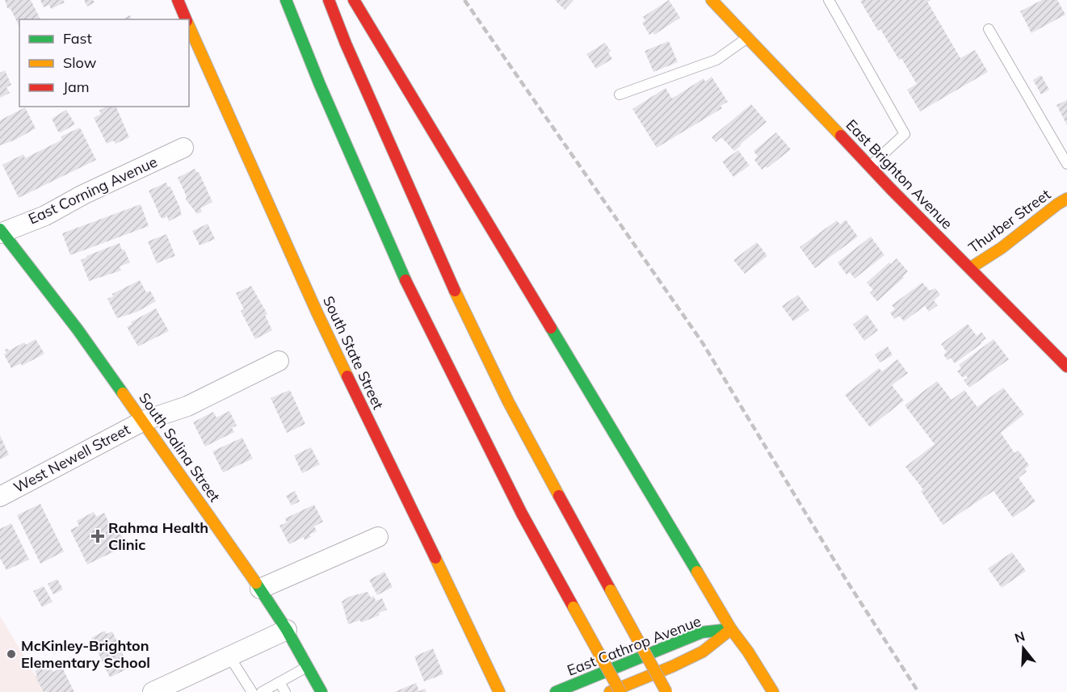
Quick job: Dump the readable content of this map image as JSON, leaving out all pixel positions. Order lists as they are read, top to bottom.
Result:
{
  "streets": {
    "main road": [
      "East Brighton Avenue",
      "Thurber Street",
      "South State Street",
      "South Salina Street",
      "East Cathrop Avenue"
    ],
    "street": ["East Corning Avenue", "West Newell Street"]
  },
  "crossings": [
    ["East Brighton Avenue", "Thurber Street"],
    ["East Corning Avenue", "South Salina Street"],
    ["South Salina Street", "West Newell Street"]
  ],
  "places": {
    "health": ["Rahma Health Clinic"],
    "other": ["McKinley-Brighton Elementary School"]
  },
  "legend": ["Fast", "Slow", "Jam"],
  "north": "top"
}
